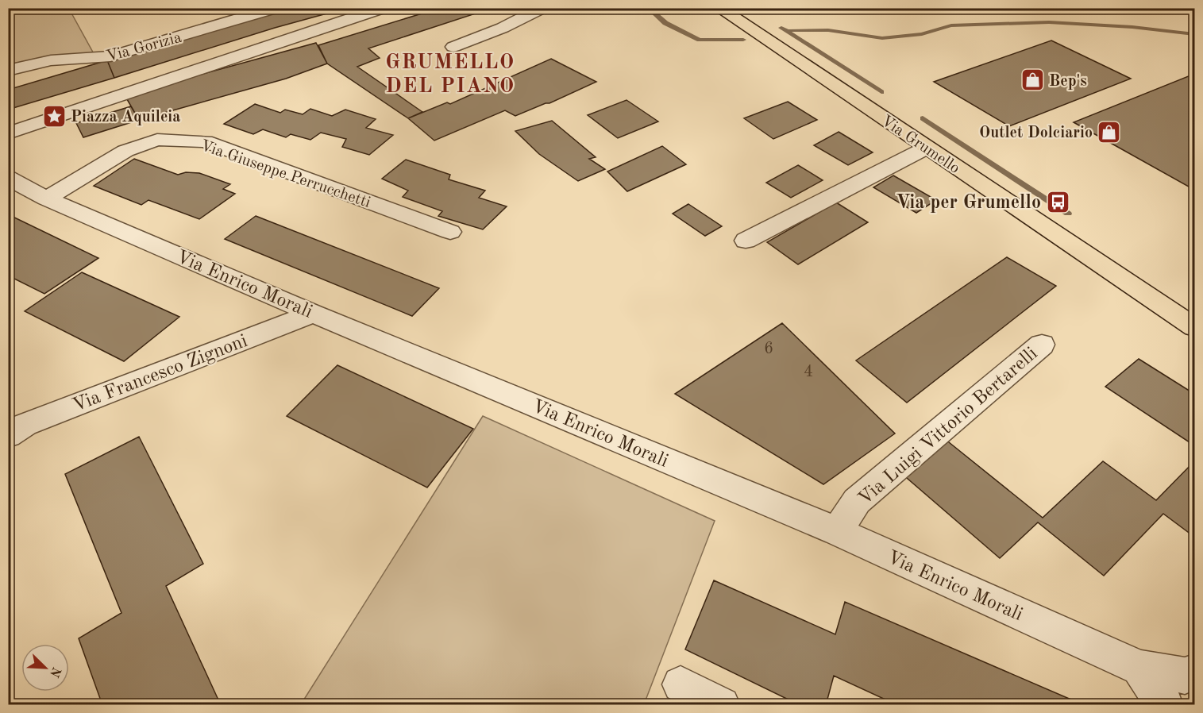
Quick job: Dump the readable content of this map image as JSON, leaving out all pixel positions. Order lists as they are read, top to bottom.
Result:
{
  "streets": {
    "main road": ["Via Grumello"],
    "street": [
      "Via Gorizia",
      "Via Giuseppe Perrucchetti",
      "Via Enrico Morali",
      "Via Francesco Zignoni",
      "Via Luigi Vittorio Bertarelli"
    ]
  },
  "crossings": [
    ["Via Giuseppe Perrucchetti", "Via Enrico Morali"],
    ["Via Enrico Morali", "Via Francesco Zignoni"],
    ["Via Enrico Morali", "Via Luigi Vittorio Bertarelli"]
  ],
  "districts": ["GRUMELLO DEL PIANO"],
  "places": {
    "shop": ["Bep's", "Outlet Dolciario"],
    "place": ["Piazza Aquileia"],
    "bus stop": ["Via per Grumello"]
  },
  "house_numbers": ["6", "4"],
  "north": "bottom right"
}
